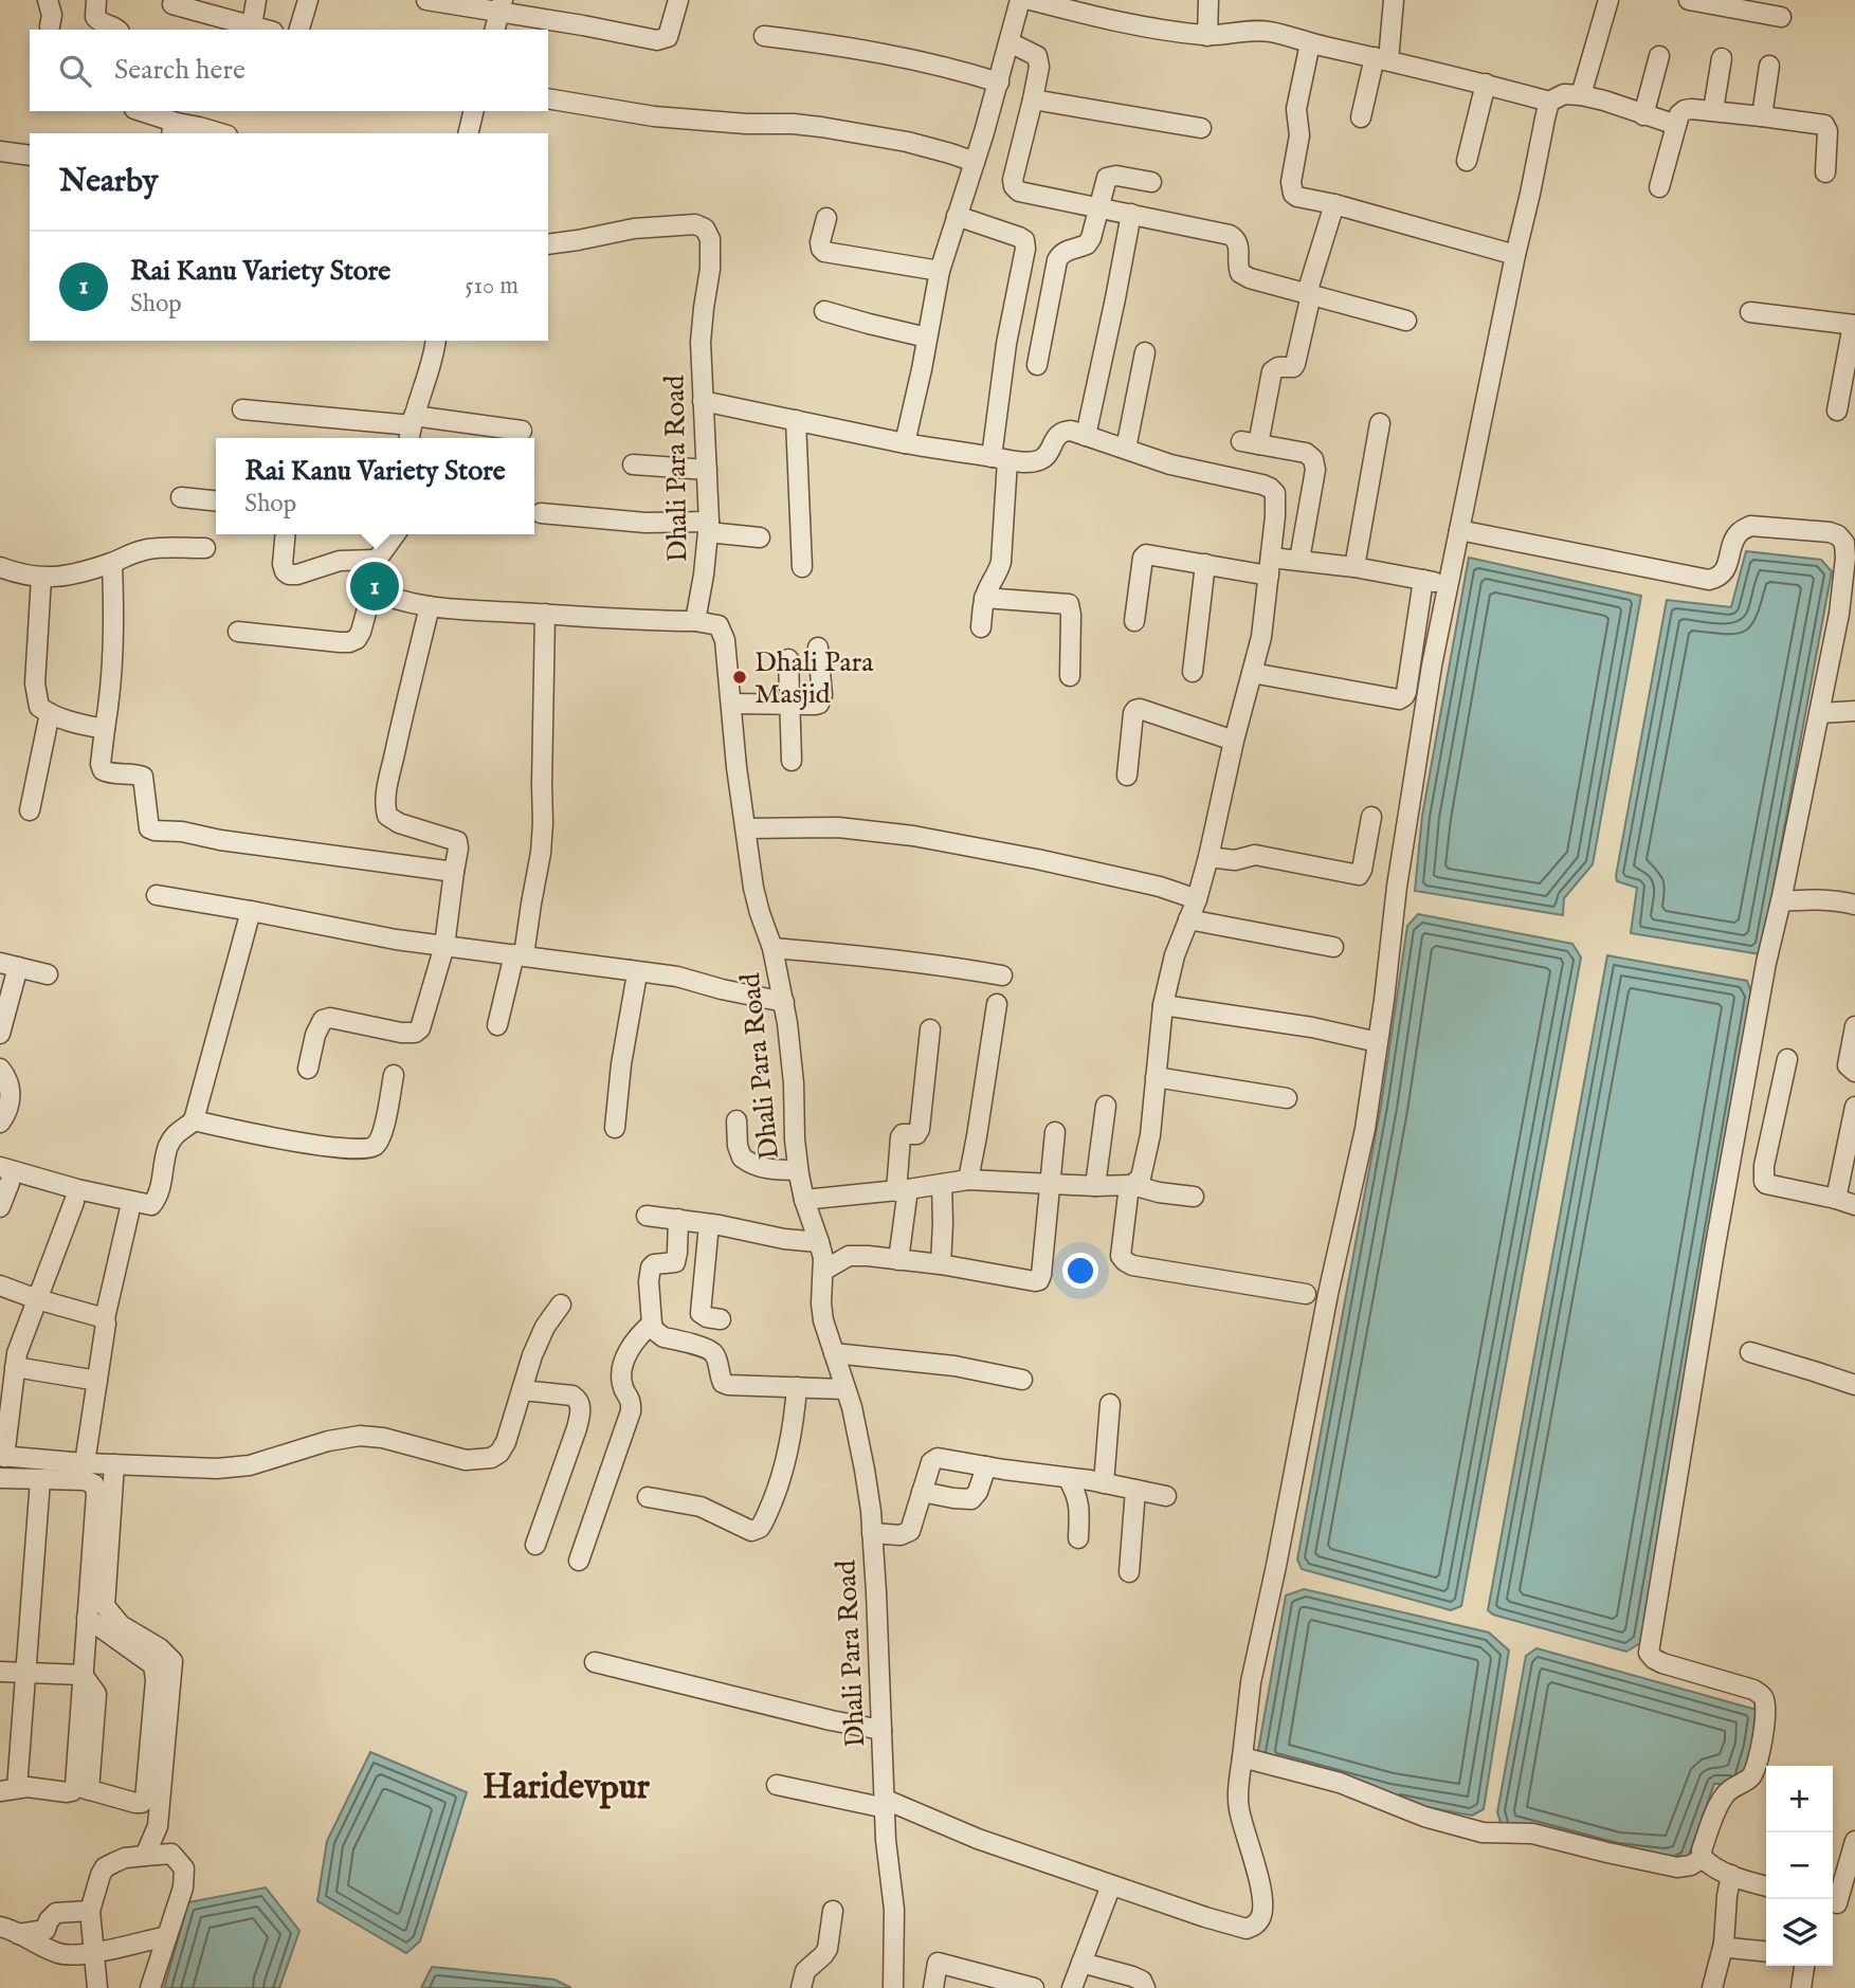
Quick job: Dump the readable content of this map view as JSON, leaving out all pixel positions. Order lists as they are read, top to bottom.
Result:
{
  "streets": {
    "street": ["Dhali Para Road"]
  },
  "districts": ["Haridevpur"],
  "places": ["Dhali Para Masjid"],
  "page": {
    "search": "Search here",
    "heading": "Nearby",
    "list": [
      {
        "mark": "1",
        "name": "Rai Kanu Variety Store",
        "note": "Shop",
        "value": "510 m"
      }
    ],
    "popup": ["Rai Kanu Variety Store", "Shop"],
    "pins": "1",
    "map_buttons": ["+", "−"]
  }
}
